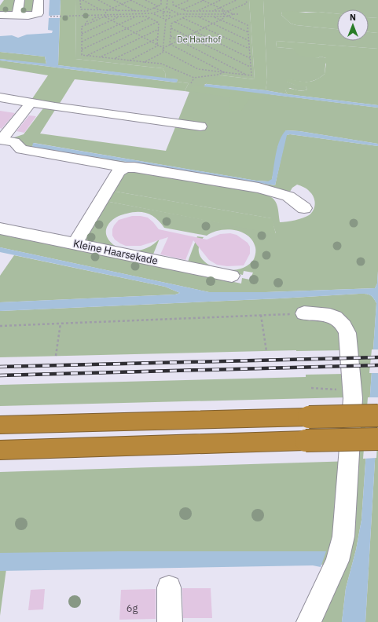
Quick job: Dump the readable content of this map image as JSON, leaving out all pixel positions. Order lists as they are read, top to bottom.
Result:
{
  "streets": {
    "street": ["Kleine Haarsekade"]
  },
  "parks": ["De Haarhof"],
  "house_numbers": ["6g"],
  "north": "top"
}
